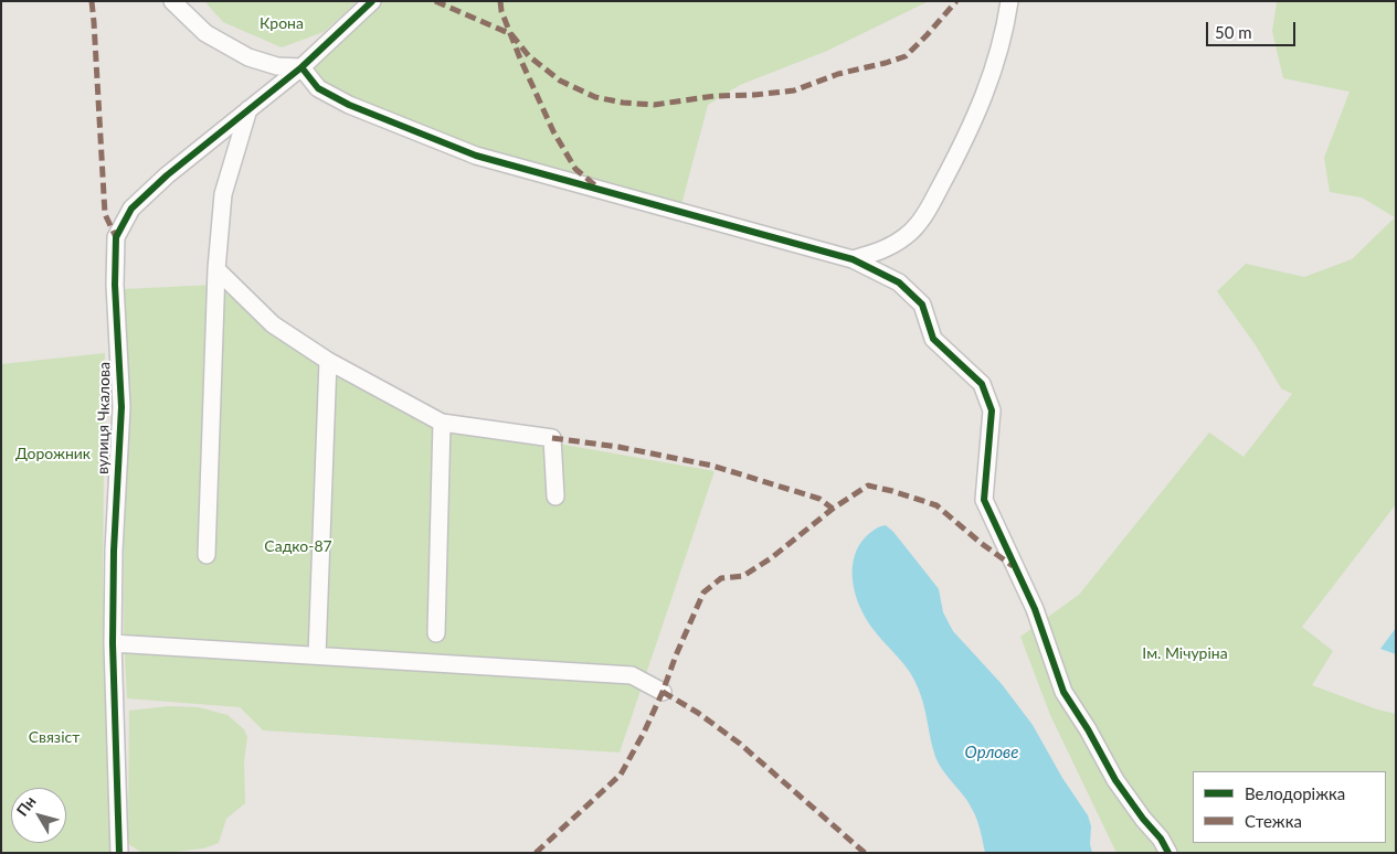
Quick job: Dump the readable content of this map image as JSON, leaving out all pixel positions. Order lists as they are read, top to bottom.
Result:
{
  "streets": {
    "street": ["вулиця Чкалова"]
  },
  "water": ["Орлове"],
  "parks": [
    "Крона",
    "Дорожник",
    "Садко-87",
    "Ім. Мічуріна",
    "Связіст"
  ],
  "legend": ["Велодоріжка", "Стежка"],
  "scale_bar": "50 m",
  "north": "top left"
}
